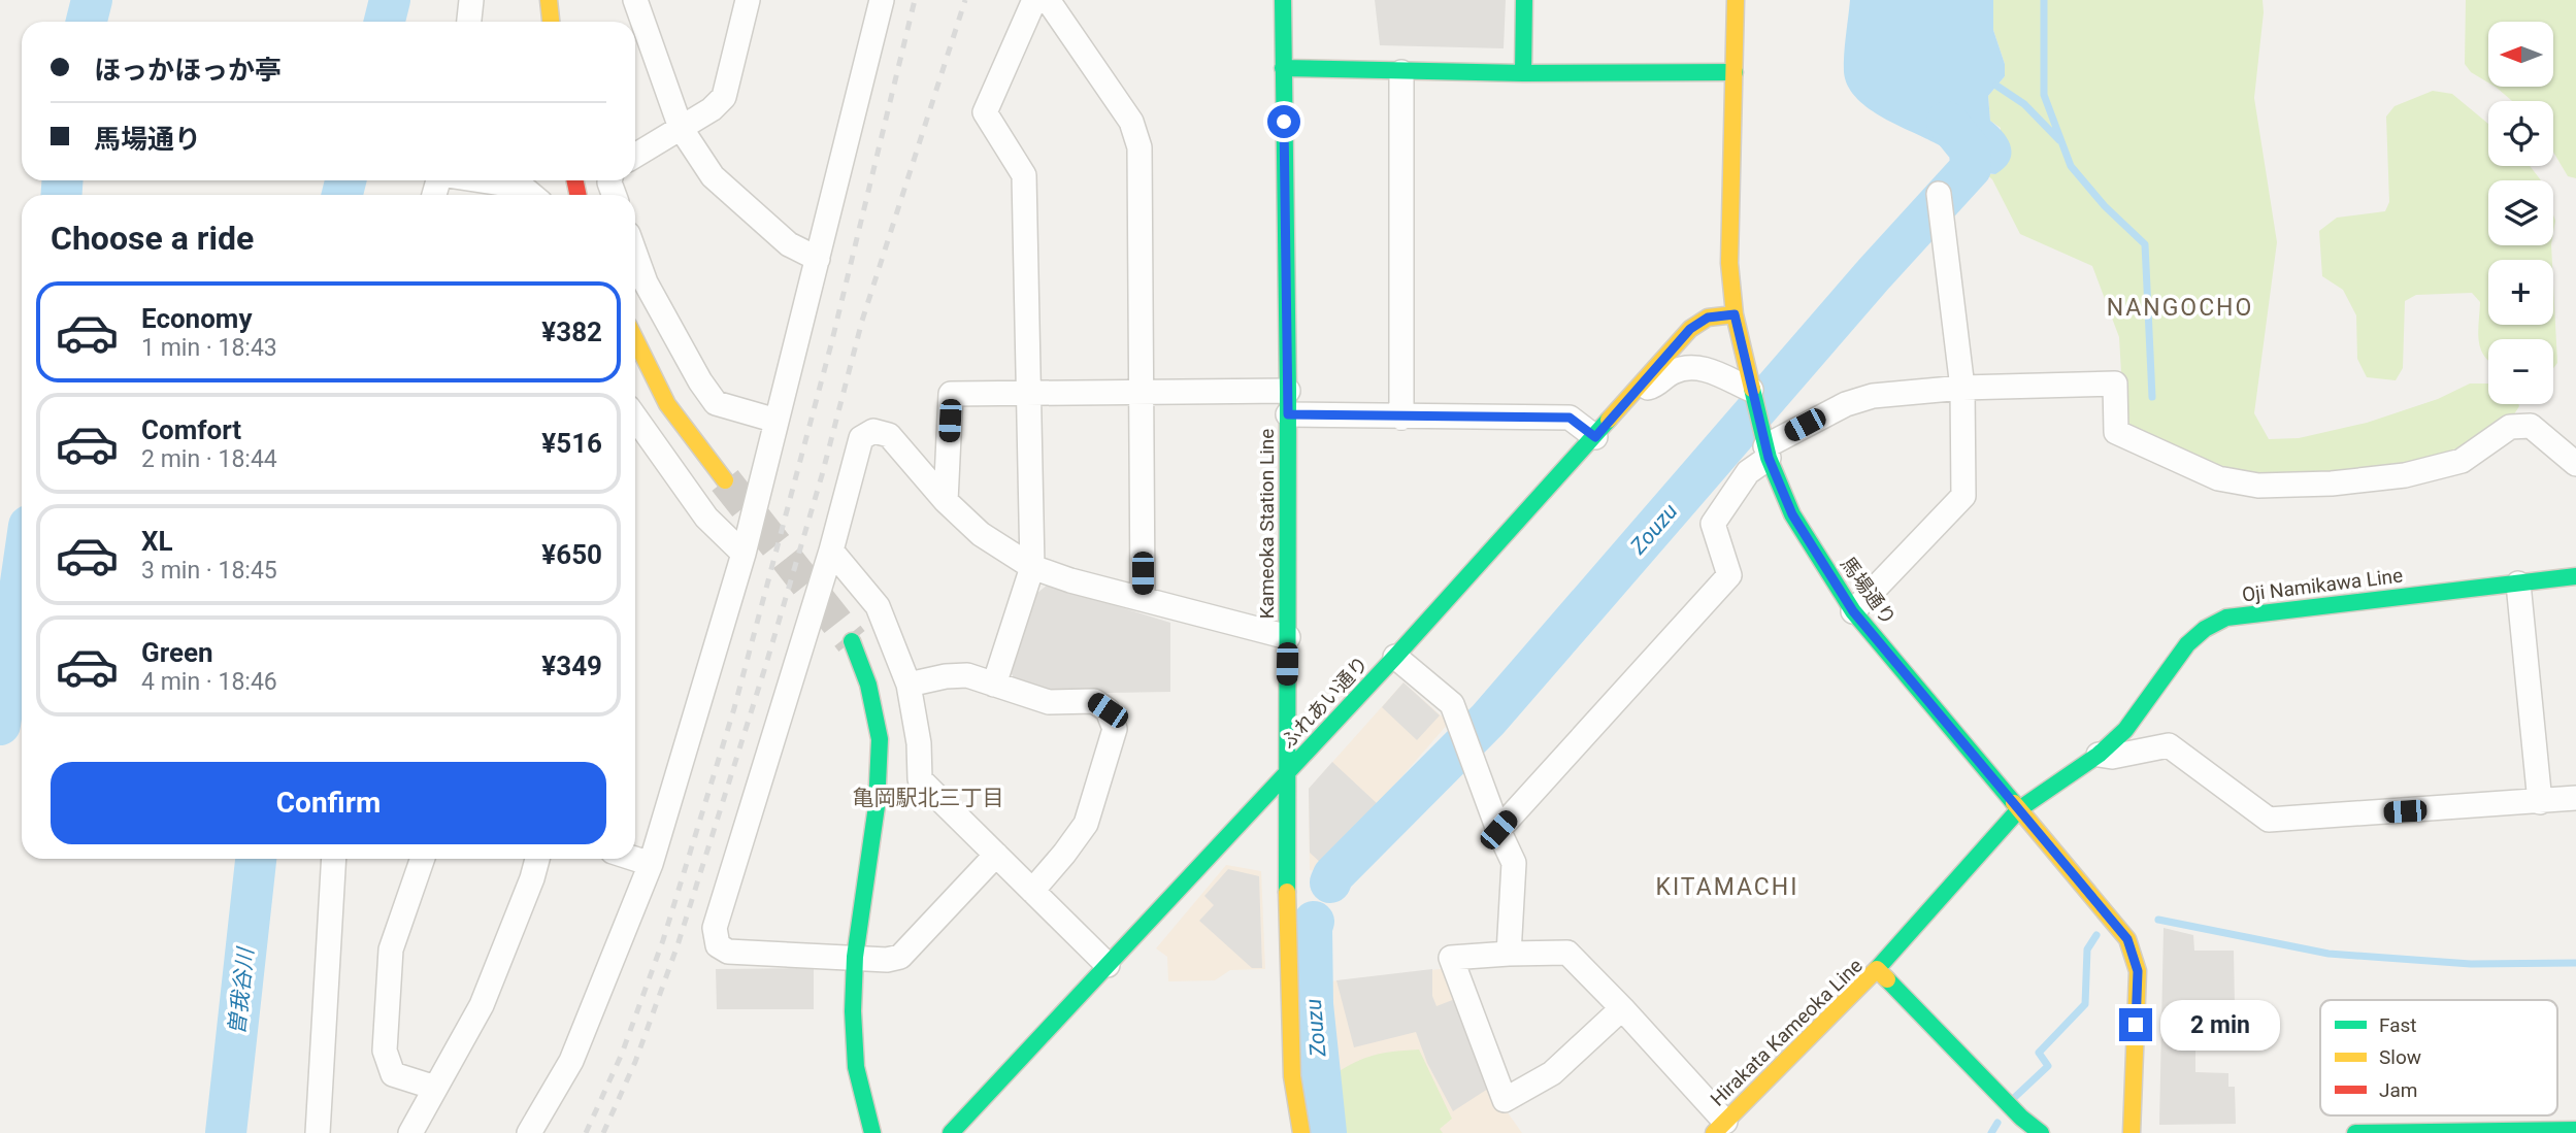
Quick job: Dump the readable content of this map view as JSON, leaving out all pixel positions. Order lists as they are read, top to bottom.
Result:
{
  "streets": {
    "street": [
      "Kameoka Station Line",
      "Oji Namikawa Line",
      "馬場通り",
      "ふれあい通り",
      "Hirakata Kameoka Line"
    ]
  },
  "crossings": [
    ["Kameoka Station Line", "ふれあい通り"],
    ["Oji Namikawa Line", "馬場通り"],
    ["Oji Namikawa Line", "Hirakata Kameoka Line"],
    ["馬場通り", "ふれあい通り"]
  ],
  "districts": ["NANGOCHO", "亀岡駅北三丁目", "KITAMACHI"],
  "water": ["Zouzu", "曽我谷川"],
  "legend": ["Fast", "Slow", "Jam"],
  "north": "left",
  "page": {
    "map_buttons": ["+", "−"],
    "banner": ["ほっかほっか亭", "馬場通り"],
    "heading": "Choose a ride",
    "list": [
      {
        "name": "Economy",
        "note": "1 min · 18:43",
        "value": "¥382"
      },
      {
        "name": "Comfort",
        "note": "2 min · 18:44",
        "value": "¥516"
      },
      {
        "name": "XL",
        "note": "3 min · 18:45",
        "value": "¥650"
      },
      {
        "name": "Green",
        "note": "4 min · 18:46",
        "value": "¥349"
      }
    ],
    "buttons": "Confirm",
    "bubble": "2 min"
  }
}
